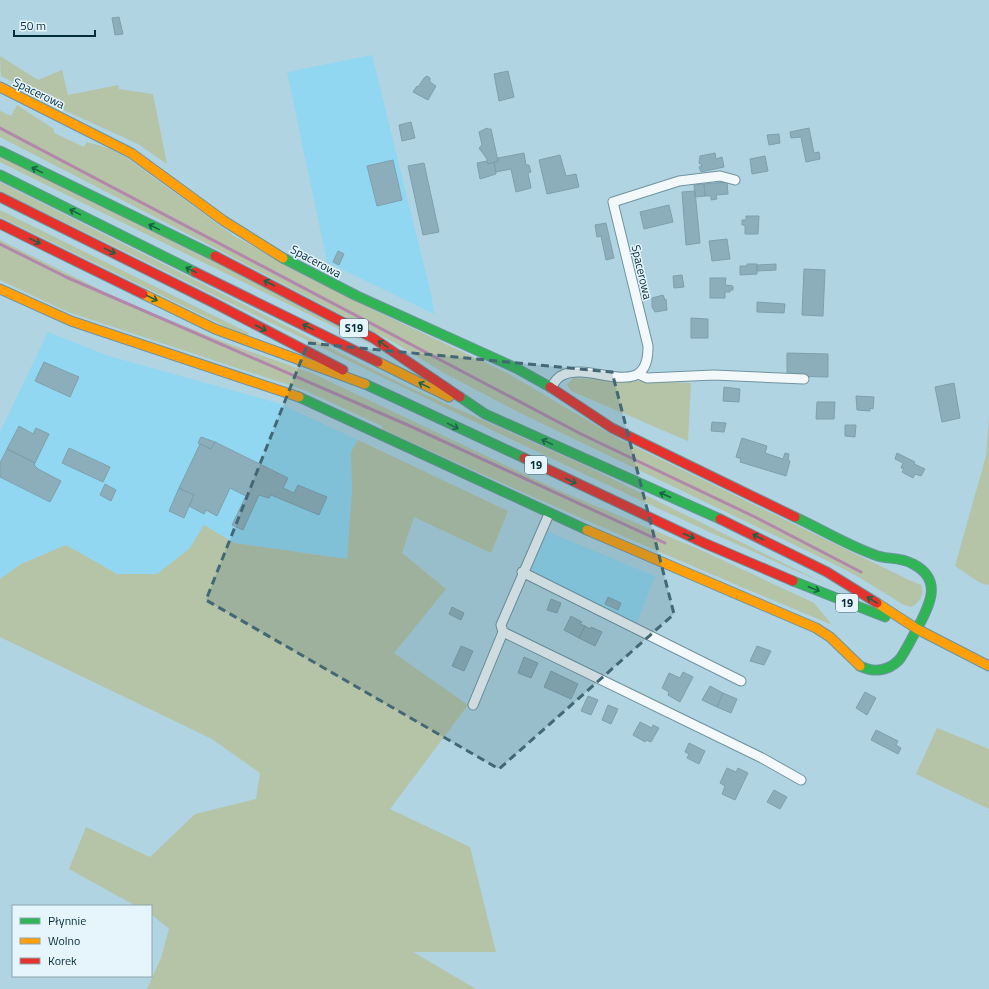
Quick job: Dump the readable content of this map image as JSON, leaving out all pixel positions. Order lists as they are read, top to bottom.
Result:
{
  "streets": {
    "main road": ["Spacerowa", "S19", "19"]
  },
  "crossings": [
    ["Spacerowa", "19"],
    ["S19", "19"]
  ],
  "legend": ["Płynnie", "Wolno", "Korek"],
  "scale_bar": "50 m"
}
